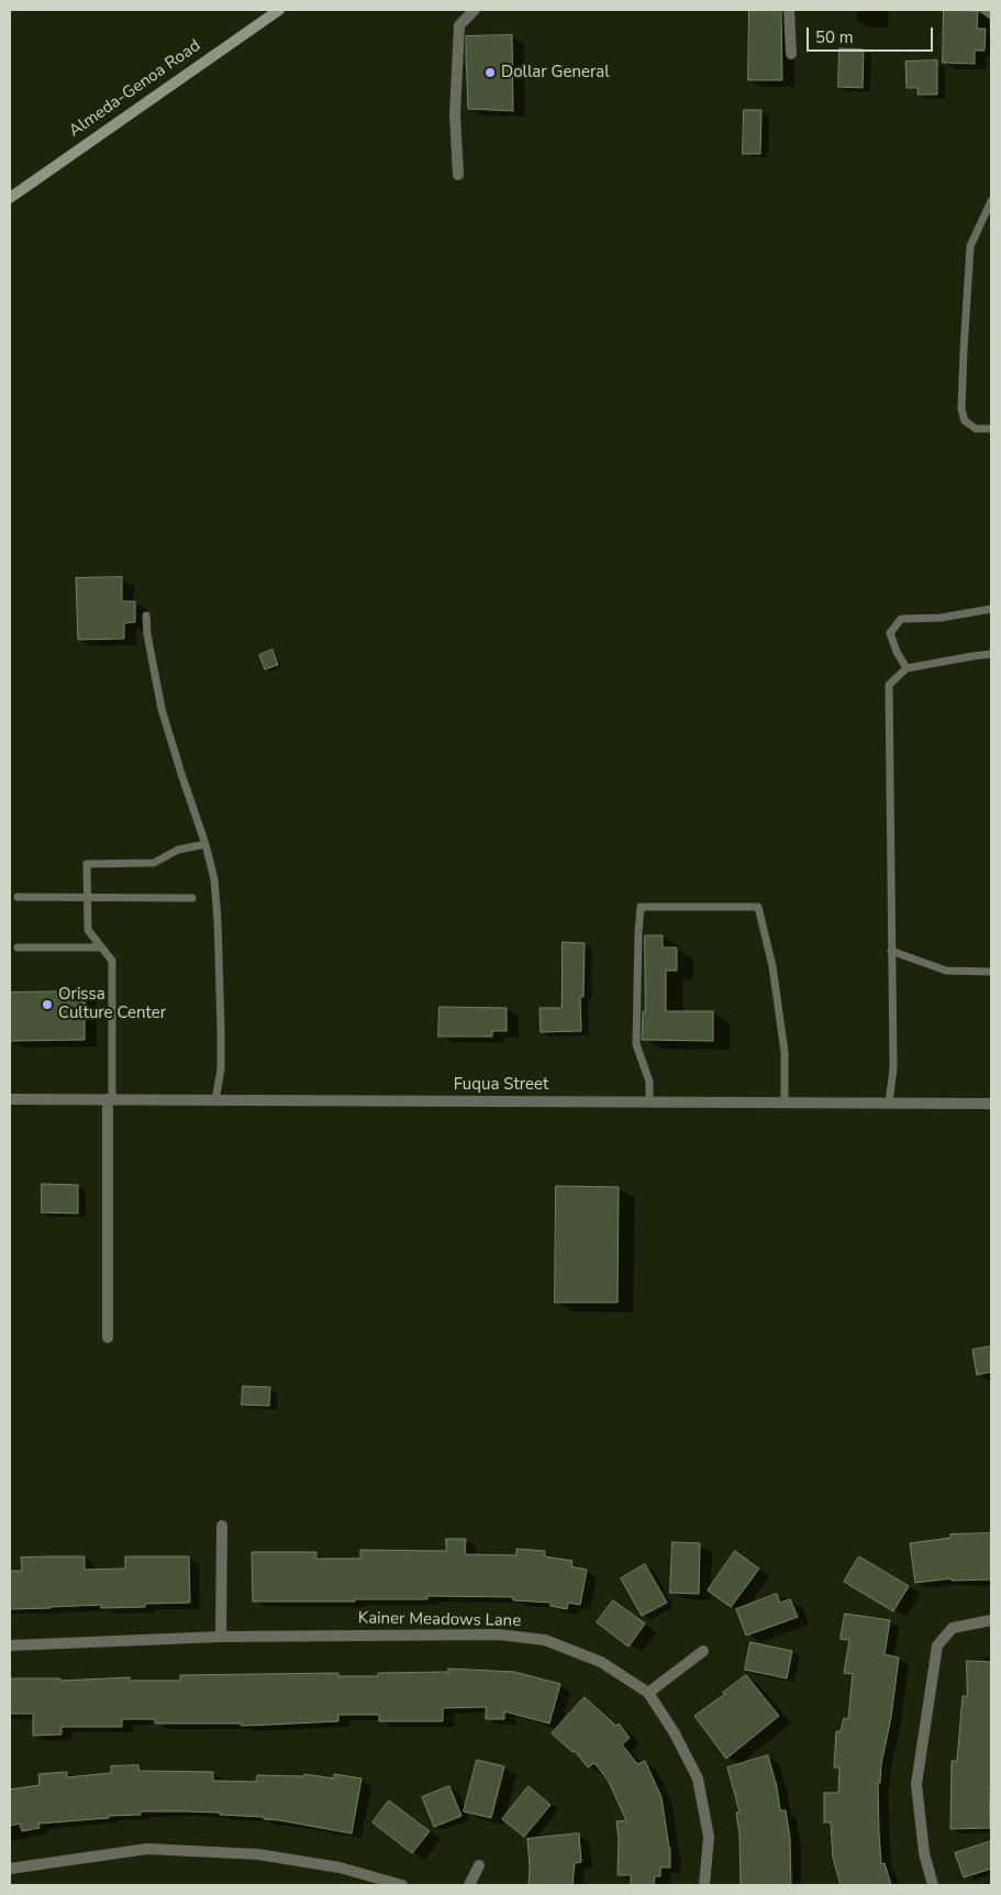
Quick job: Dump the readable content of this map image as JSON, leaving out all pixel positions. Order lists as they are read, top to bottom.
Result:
{
  "streets": {
    "main road": ["Almeda-Genoa Road"],
    "street": ["Fuqua Street", "Kainer Meadows Lane"]
  },
  "places": ["Dollar General", "Orissa Culture Center"],
  "scale_bar": "50 m"
}
